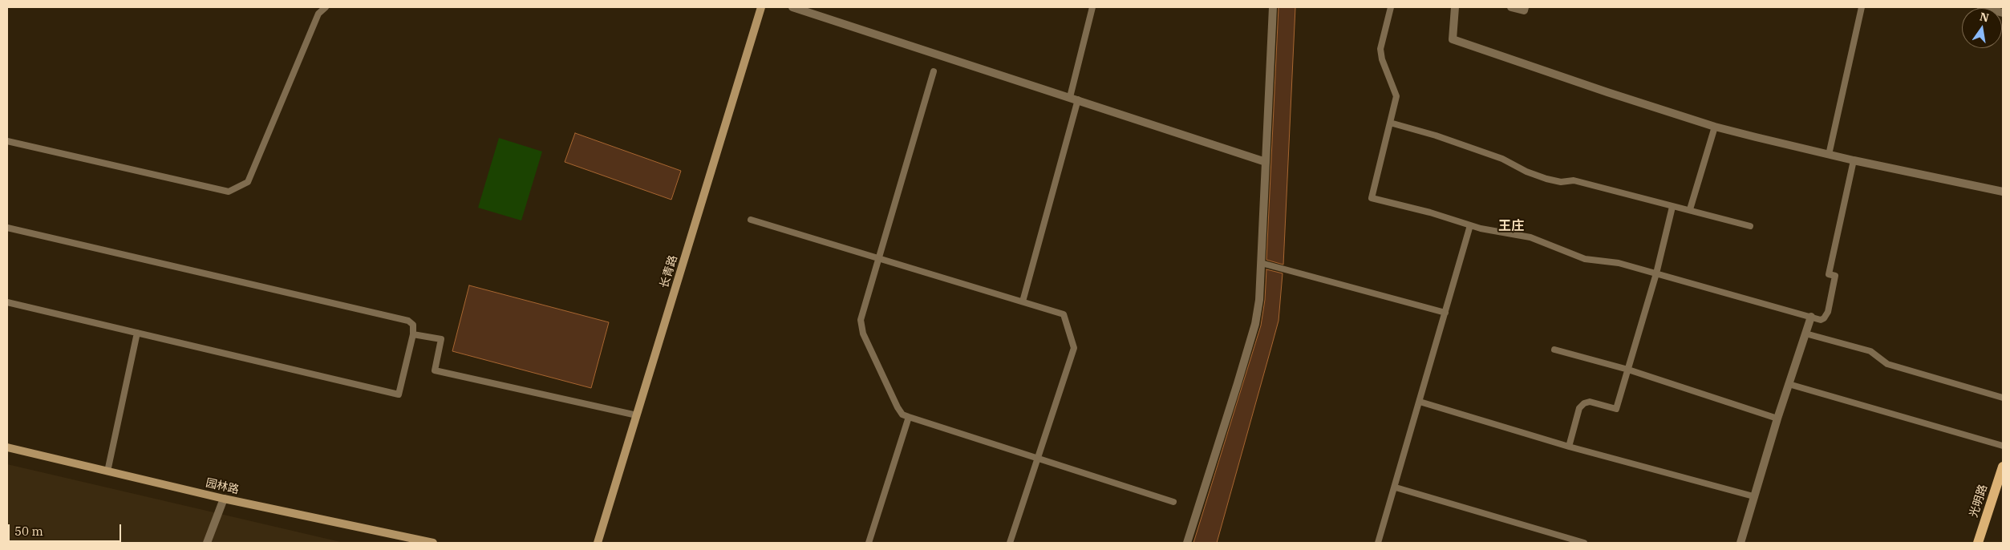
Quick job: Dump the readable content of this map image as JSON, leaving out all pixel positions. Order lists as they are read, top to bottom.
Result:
{
  "streets": {
    "main road": ["光明路"],
    "street": ["长青路", "园林路"]
  },
  "districts": ["王庄"],
  "scale_bar": "50 m",
  "north": "top"
}
